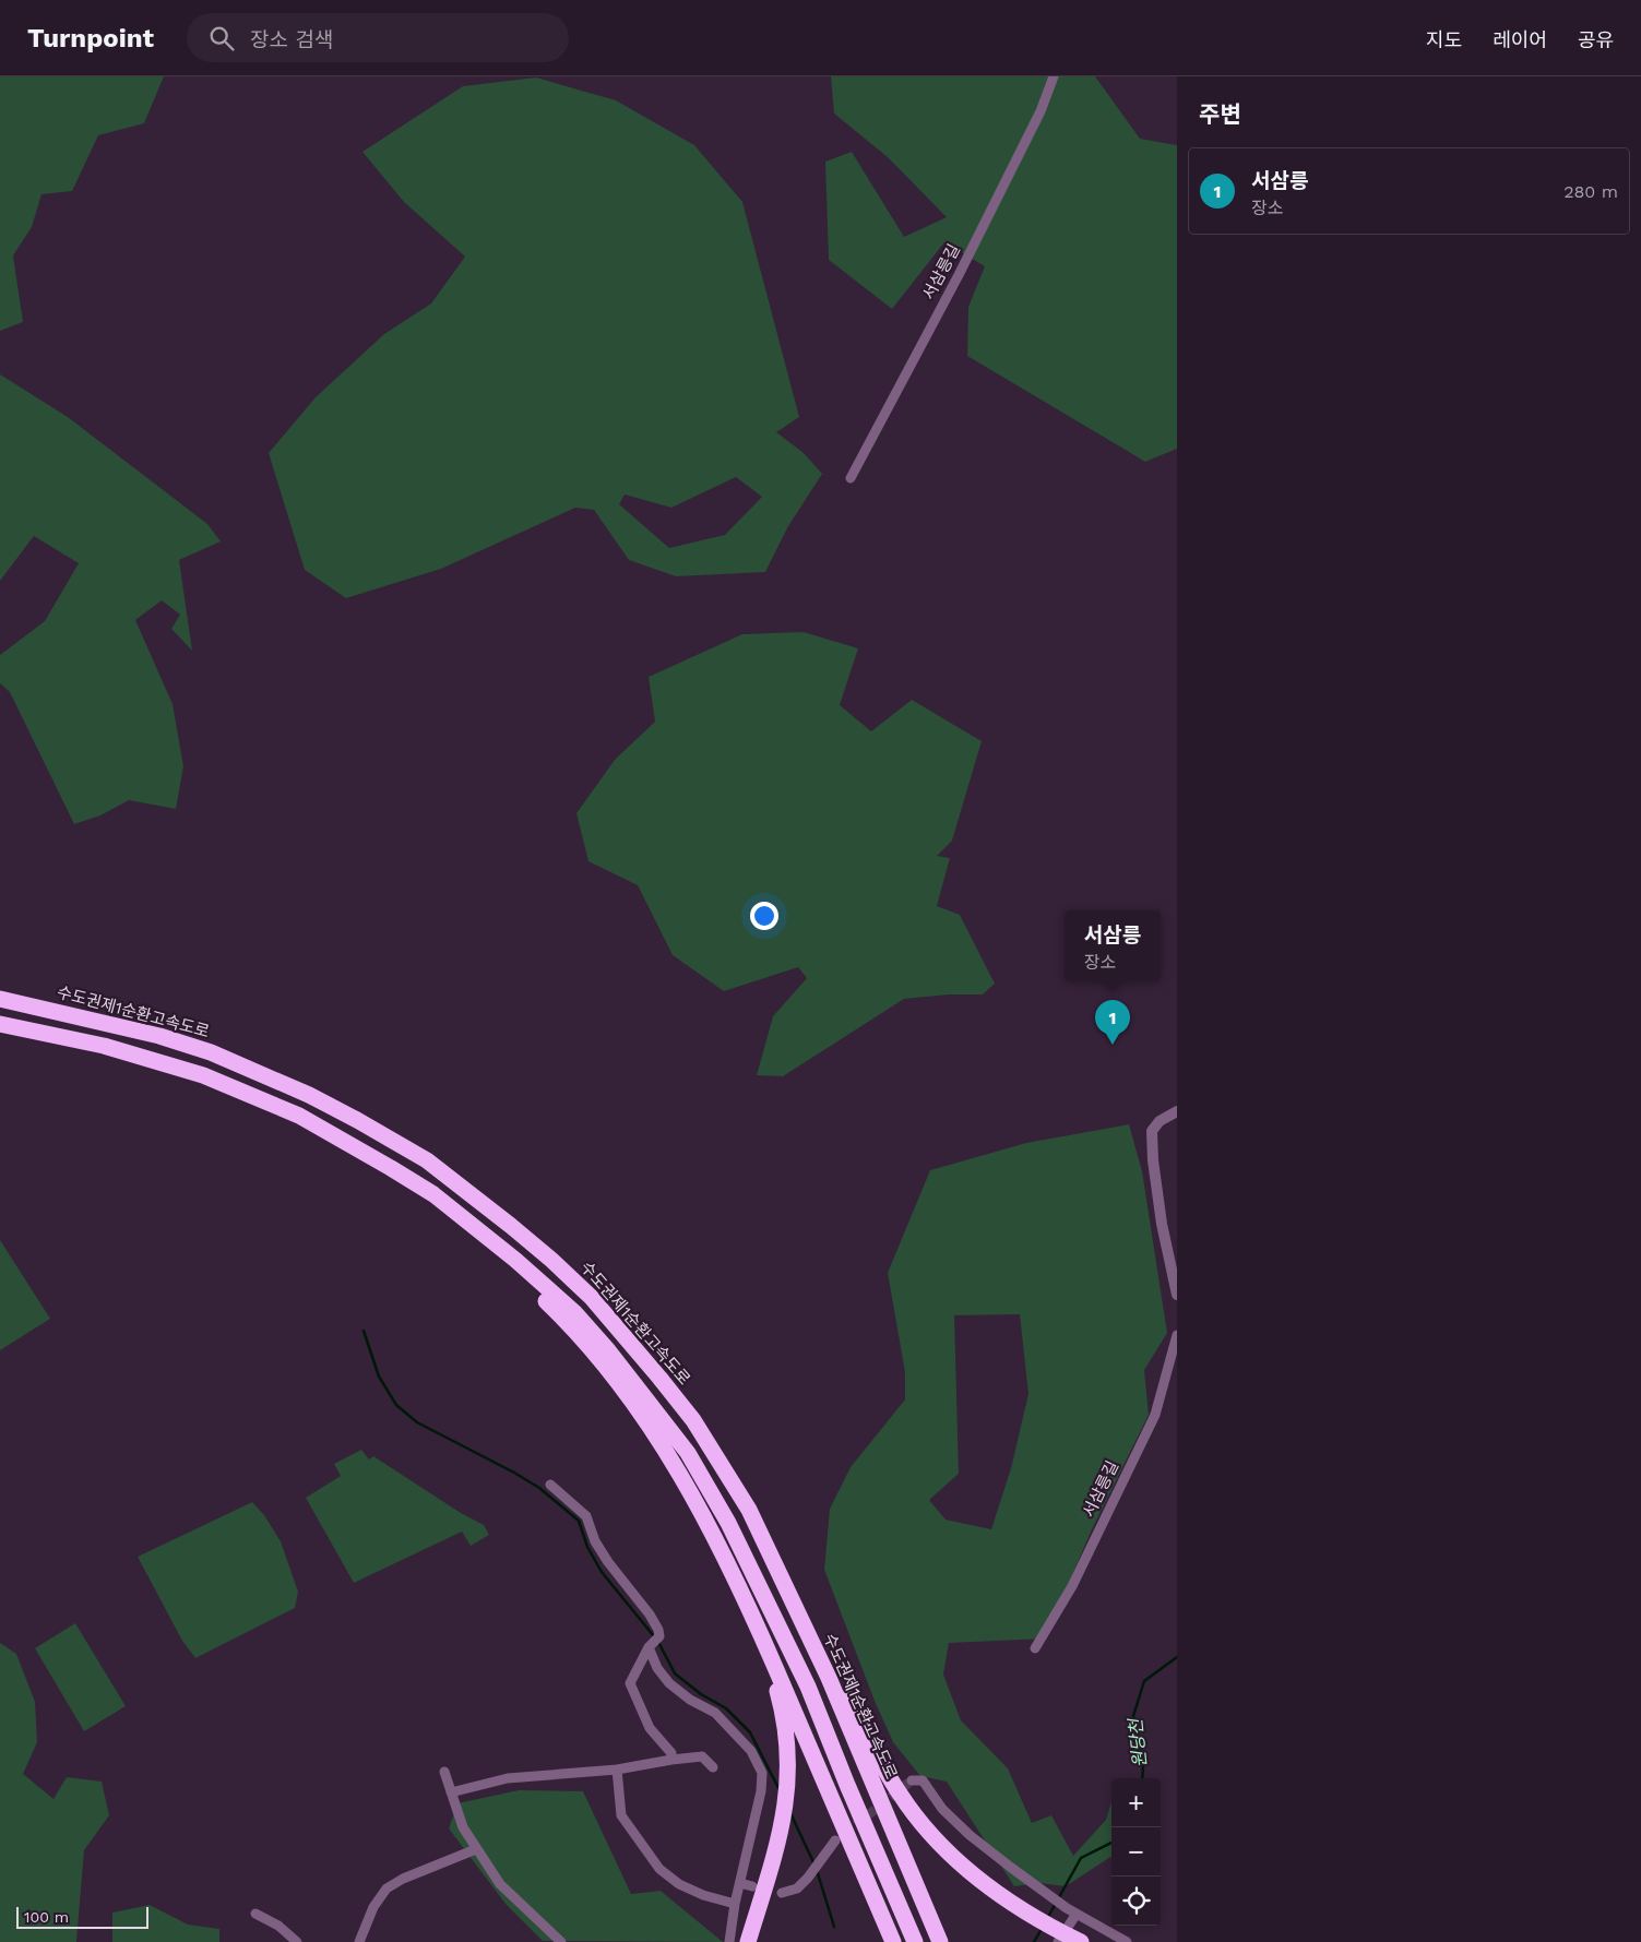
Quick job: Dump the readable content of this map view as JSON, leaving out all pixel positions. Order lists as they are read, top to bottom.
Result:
{
  "streets": {
    "highway": ["수도권제1순환고속도로"],
    "street": ["서삼릉길"]
  },
  "water": ["원당천"],
  "scale_bar": "100 m",
  "page": {
    "header": "Turnpoint",
    "search": "장소 검색",
    "nav": ["지도", "레이어", "공유"],
    "heading": "주변",
    "list": [
      {
        "mark": "1",
        "name": "서삼릉",
        "note": "장소",
        "value": "280 m"
      }
    ],
    "popup": ["서삼릉", "장소"],
    "pins": "1",
    "map_buttons": ["+", "−"],
    "scale": "100 m"
  }
}
